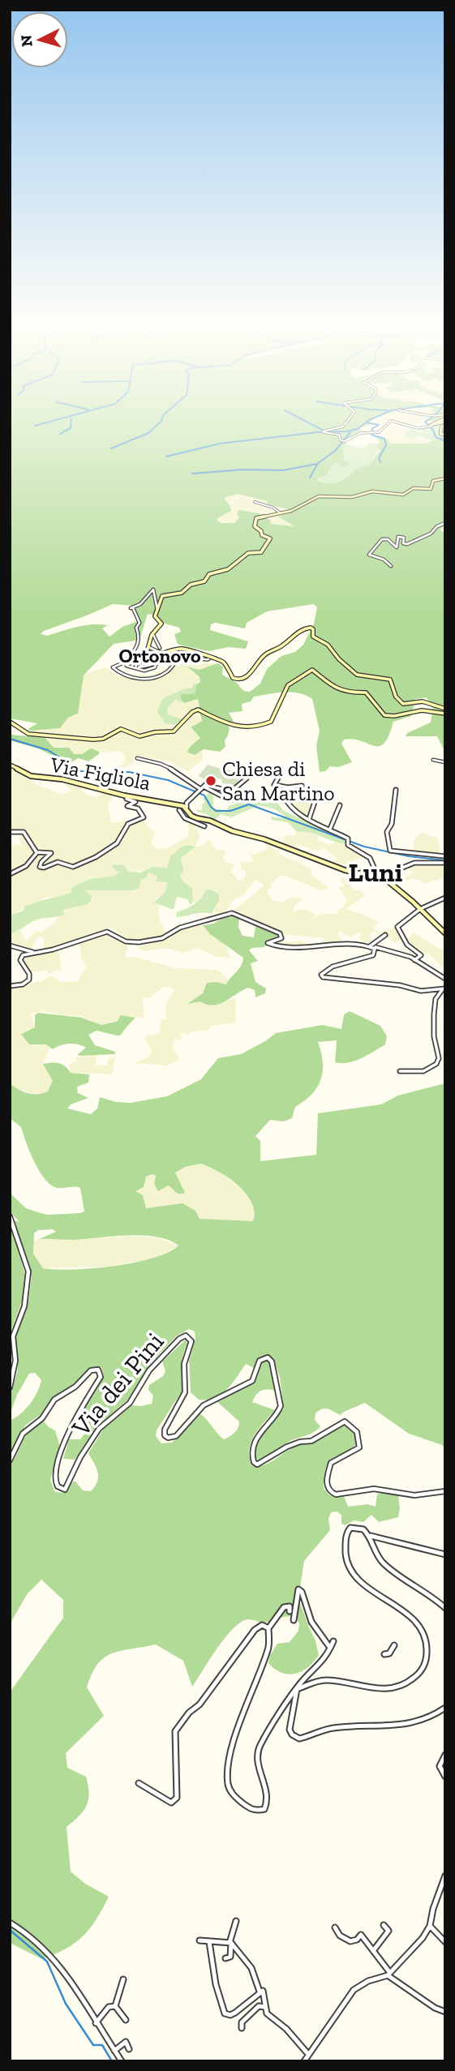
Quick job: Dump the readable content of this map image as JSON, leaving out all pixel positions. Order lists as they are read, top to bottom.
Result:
{
  "streets": {
    "street": ["Via Figliola", "Via dei Pini"]
  },
  "districts": ["Ortonovo", "Luni"],
  "places": ["Chiesa di San Martino"],
  "north": "left"
}
